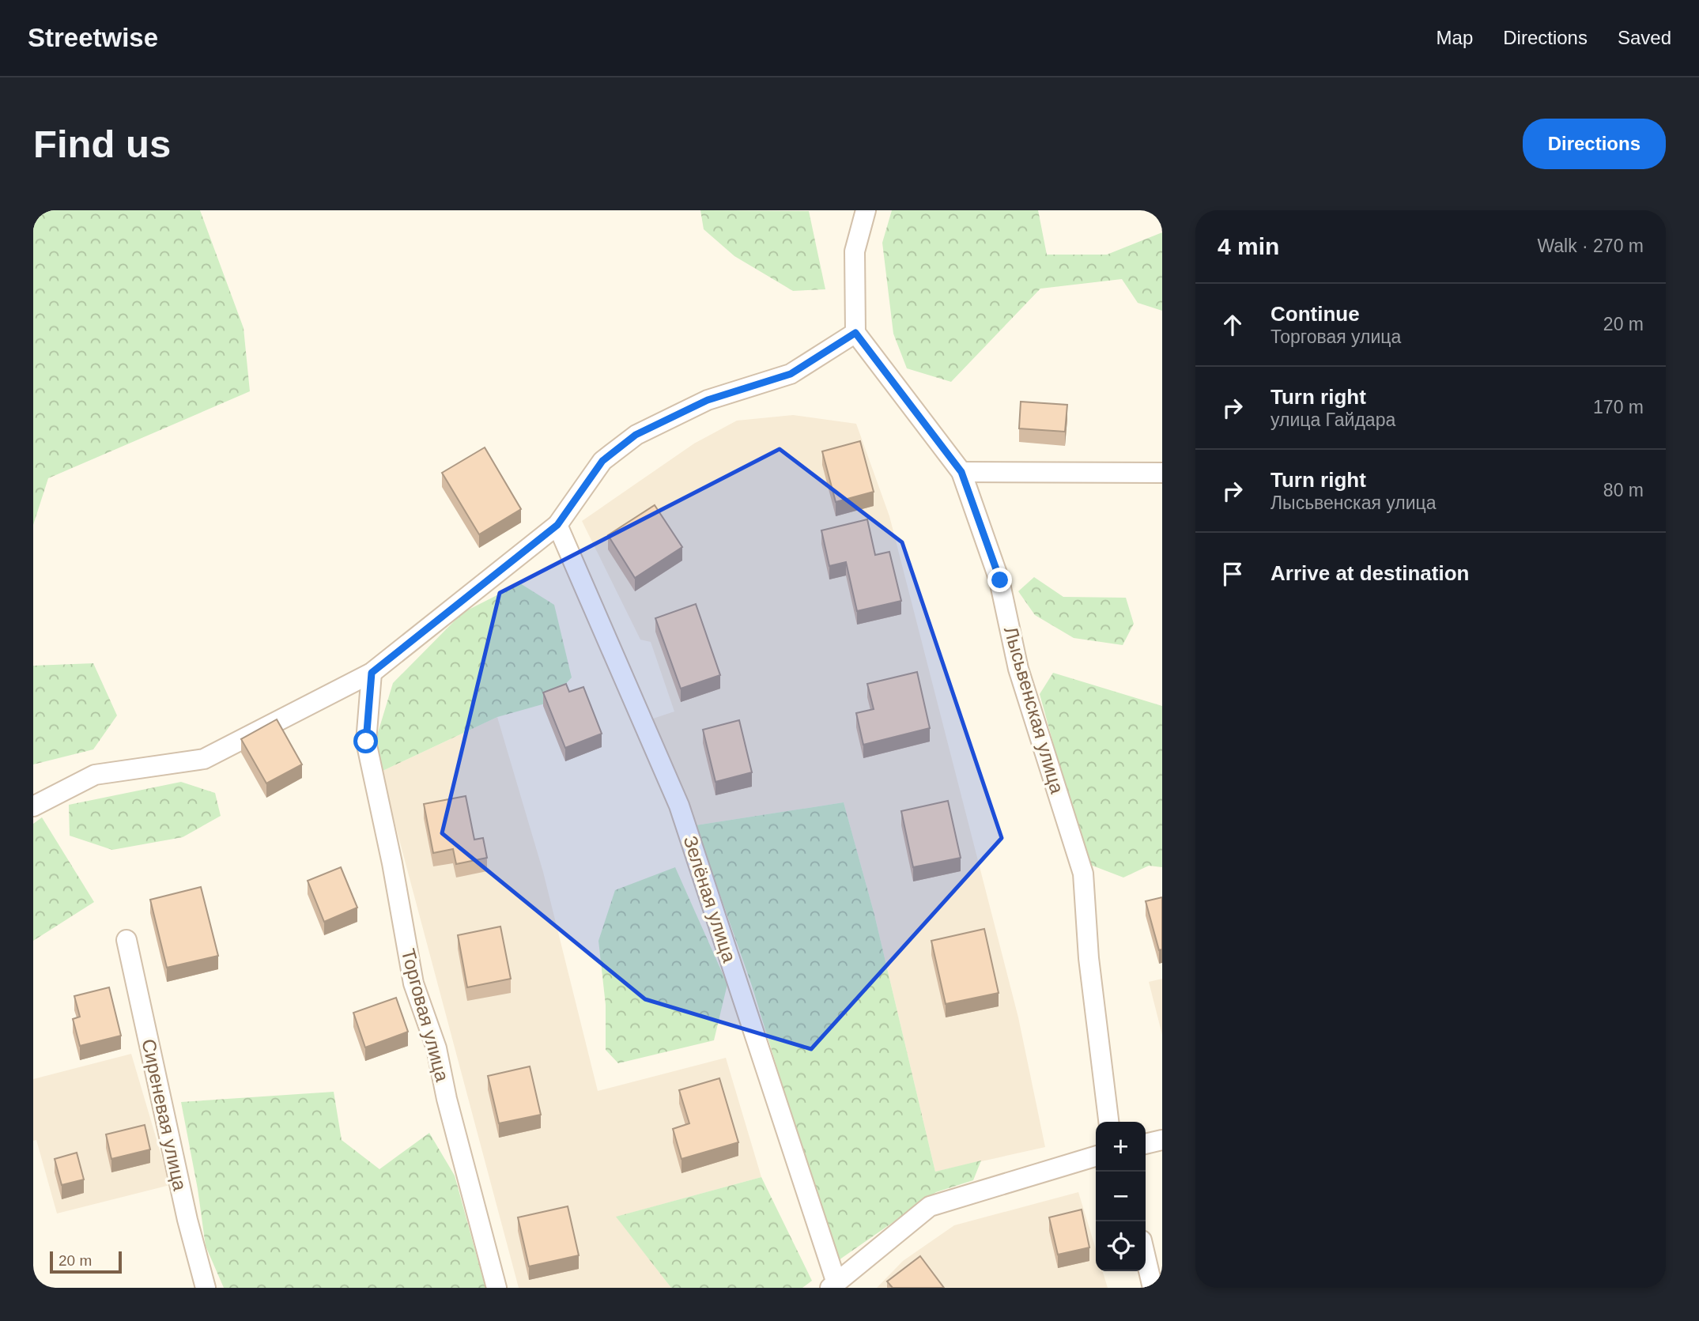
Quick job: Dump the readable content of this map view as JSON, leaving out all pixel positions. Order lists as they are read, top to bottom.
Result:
{
  "streets": {
    "street": [
      "Лысьвенская улица",
      "Зелёная улица",
      "Торговая улица",
      "Сиреневая улица"
    ]
  },
  "scale_bar": "20 m",
  "page": {
    "header": "Streetwise",
    "nav": ["Map", "Directions", "Saved"],
    "buttons": "Directions",
    "title": "Find us",
    "heading": ["4 min", "Walk · 270 m"],
    "list": [
      ["Continue", "Торговая улица", "20 m"],
      ["Turn right", "улица Гайдара", "170 m"],
      ["Turn right", "Лысьвенская улица", "80 m"],
      "Arrive at destination"
    ],
    "map_buttons": ["+", "−"],
    "scale": "20 m"
  }
}
